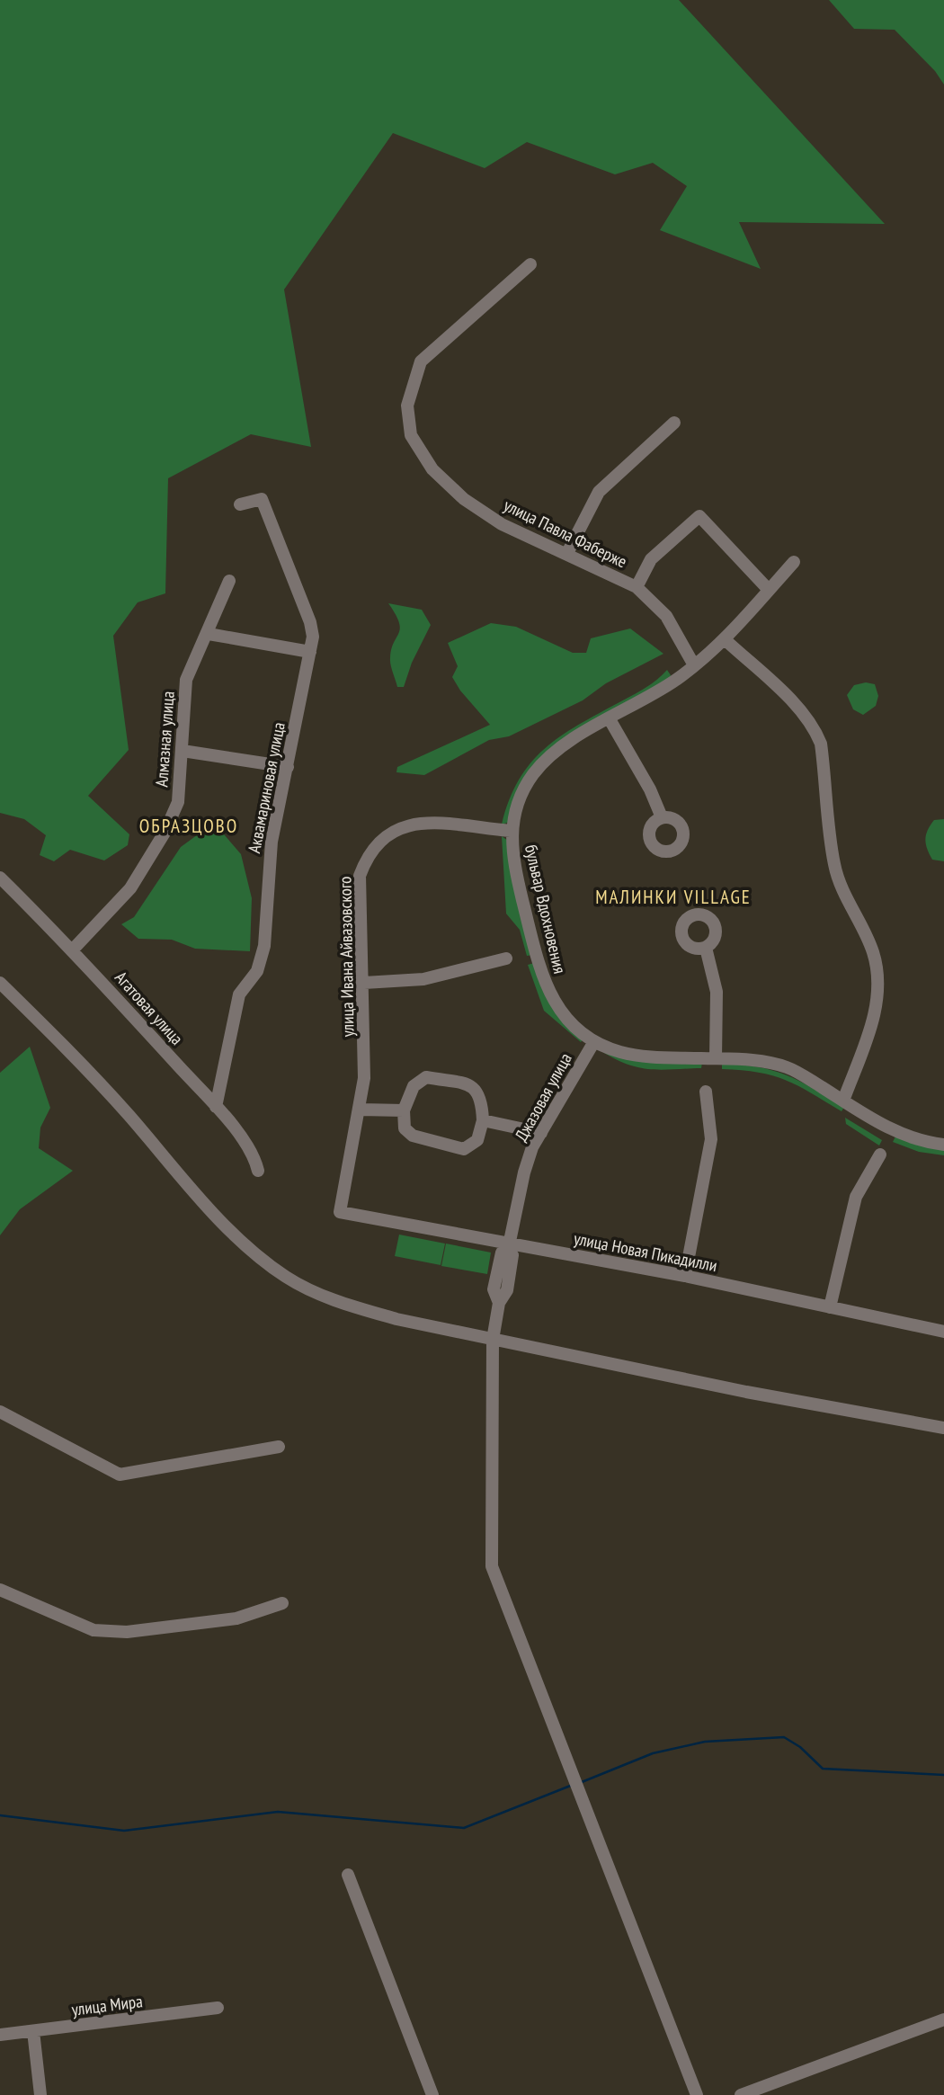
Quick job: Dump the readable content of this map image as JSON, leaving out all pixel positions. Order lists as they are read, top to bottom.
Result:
{
  "streets": {
    "street": [
      "улица Павла Фаберже",
      "Алмазная улица",
      "Аквамариновая улица",
      "бульвар Вдохновения",
      "улица Ивана Айвазовского",
      "Агатовая улица",
      "Джазовая улица",
      "улица Новая Пикадилли",
      "улица Мира"
    ]
  },
  "crossings": [
    ["улица Павла Фаберже", "бульвар Вдохновения"],
    ["Алмазная улица", "Агатовая улица"],
    ["Аквамариновая улица", "Агатовая улица"],
    ["бульвар Вдохновения", "улица Ивана Айвазовского"],
    ["бульвар Вдохновения", "Джазовая улица"],
    ["улица Ивана Айвазовского", "улица Новая Пикадилли"],
    ["Джазовая улица", "улица Новая Пикадилли"]
  ],
  "districts": ["ОБРАЗЦОВО", "МАЛИНКИ VILLAGE"]
}
